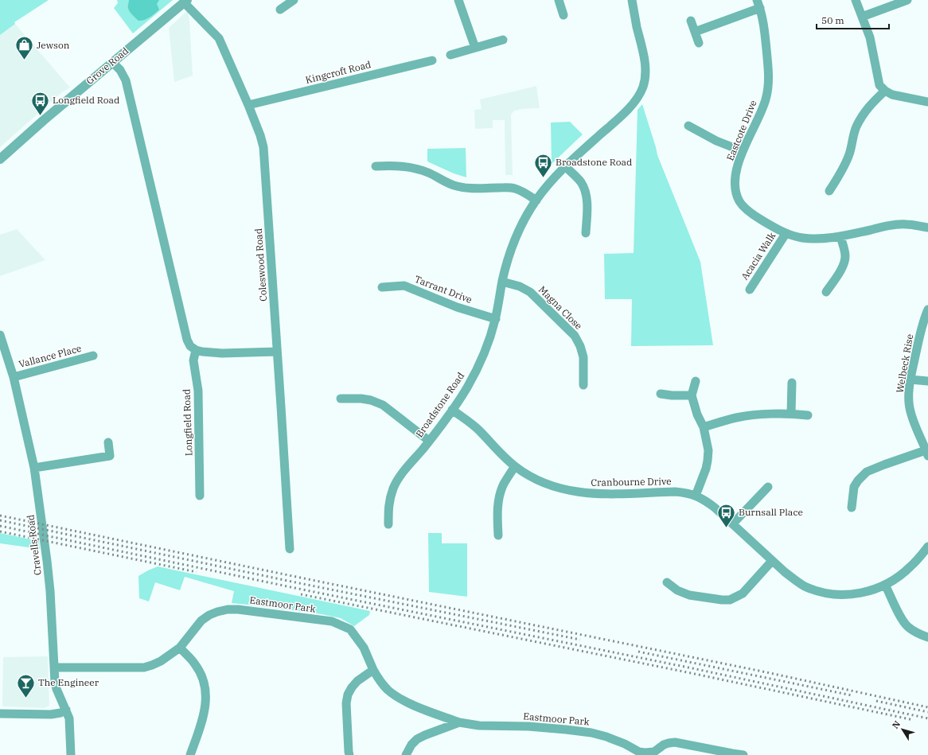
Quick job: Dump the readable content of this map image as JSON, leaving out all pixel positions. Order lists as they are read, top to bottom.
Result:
{
  "streets": {
    "street": [
      "Grove Road",
      "Kingcroft Road",
      "Eastcote Drive",
      "Acacia Walk",
      "Coleswood Road",
      "Tarrant Drive",
      "Magna Close",
      "Vallance Place",
      "Welbeck Rise",
      "Broadstone Road",
      "Longfield Road",
      "Cranbourne Drive",
      "Cravells Road",
      "Eastmoor Park"
    ]
  },
  "crossings": [
    ["Grove Road", "Coleswood Road"],
    ["Kingcroft Road", "Coleswood Road"],
    ["Eastcote Drive", "Acacia Walk"],
    ["Tarrant Drive", "Broadstone Road"],
    ["Magna Close", "Broadstone Road"],
    ["Vallance Place", "Cravells Road"],
    ["Broadstone Road", "Cranbourne Drive"],
    ["Cravells Road", "Eastmoor Park"]
  ],
  "places": {
    "shop": ["Jewson"],
    "bus stop": ["Longfield Road", "Broadstone Road", "Burnsall Place"],
    "bar": ["The Engineer"]
  },
  "scale_bar": "50 m",
  "north": "top left"
}
